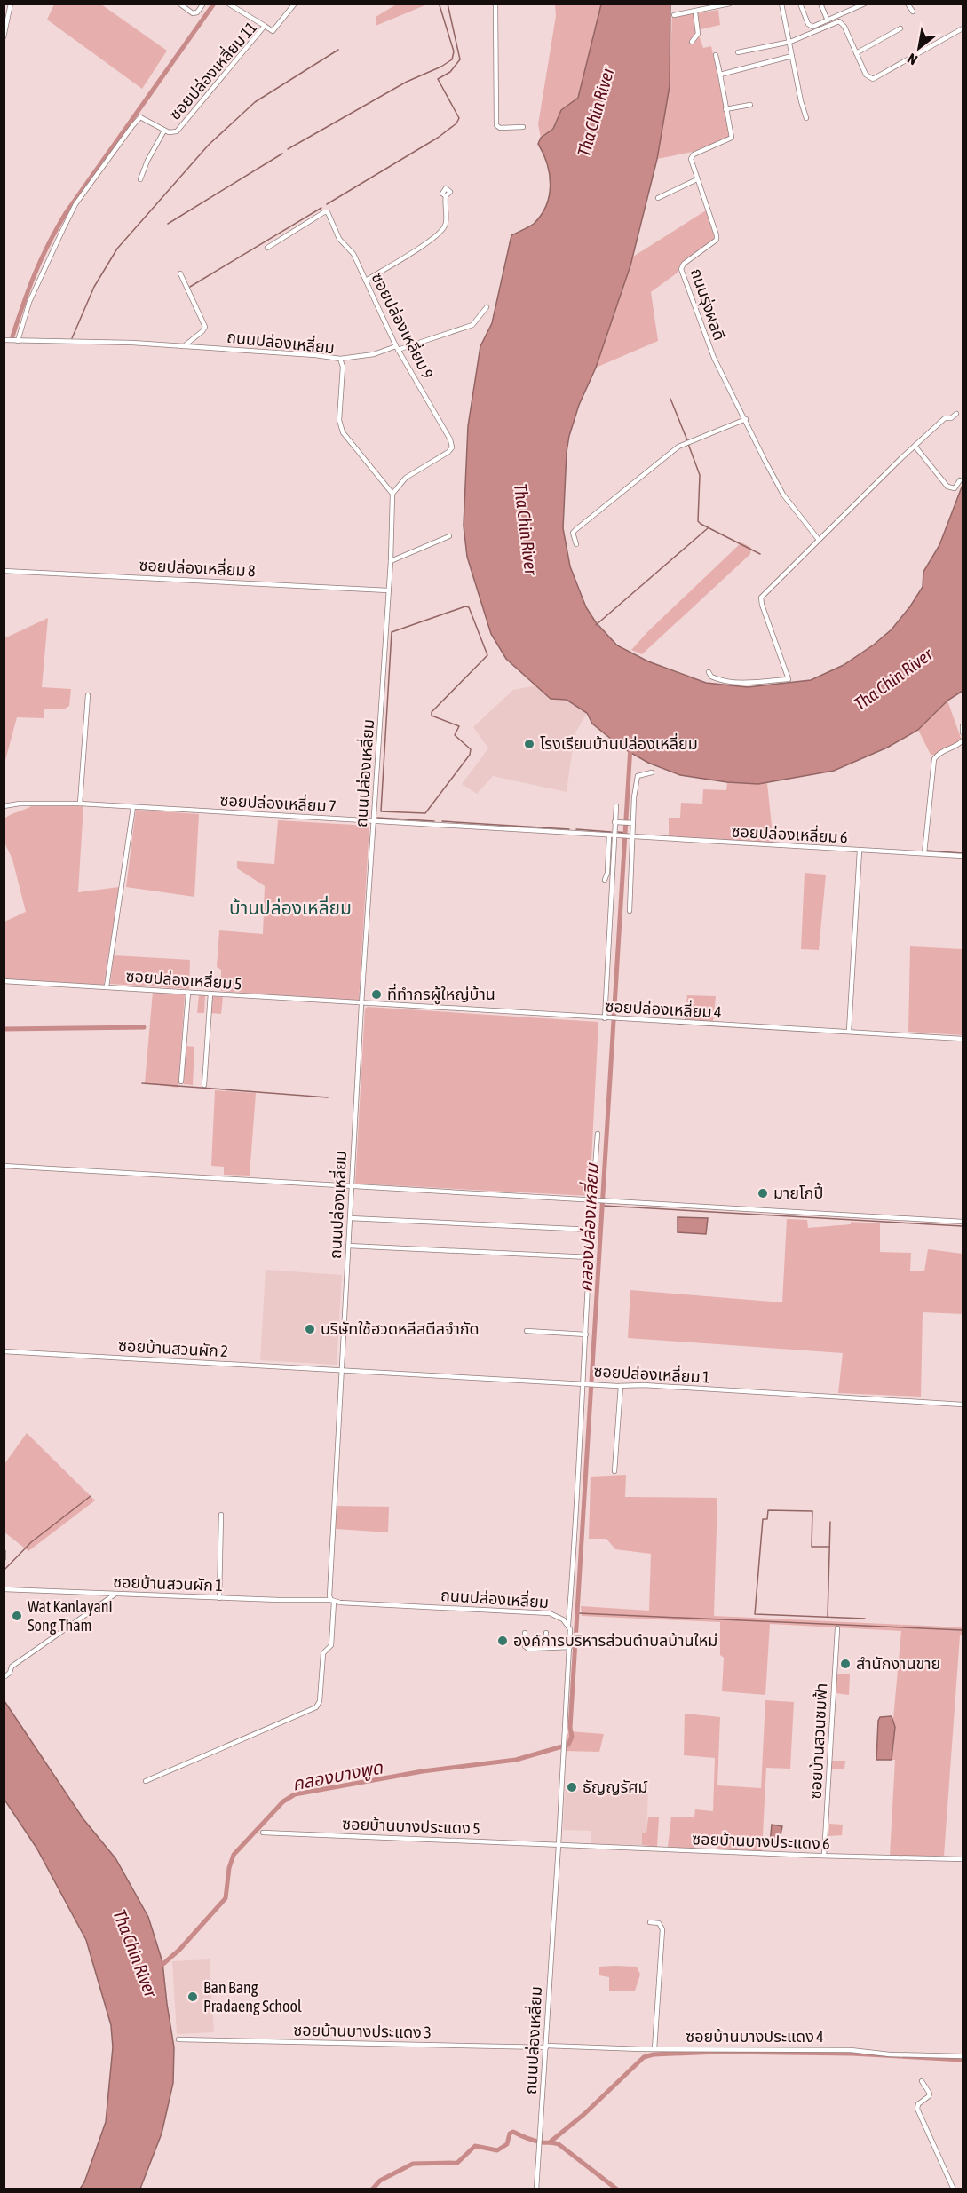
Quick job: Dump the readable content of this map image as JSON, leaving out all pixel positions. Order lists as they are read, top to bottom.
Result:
{
  "streets": {
    "street": [
      "ซอยปล่องเหลี่ยม 11",
      "ถนนรุ่งผลดี",
      "ซอยปล่องเหลี่ยม 9",
      "ถนนปล่องเหลี่ยม",
      "ซอยปล่องเหลี่ยม 8",
      "ซอยปล่องเหลี่ยม 7",
      "ซอยปล่องเหลี่ยม 6",
      "ซอยปล่องเหลี่ยม 5",
      "ซอยปล่องเหลี่ยม 4",
      "ซอยบ้านสวนผัก 2",
      "ซอยปล่องเหลี่ยม 1",
      "ซอยบ้านสวนผัก 1",
      "ซอยบ้านสวนชมฟ้า",
      "ซอยบ้านบางประแดง 5",
      "ซอยบ้านบางประแดง 6",
      "ซอยบ้านบางประแดง 3",
      "ซอยบ้านบางประแดง 4"
    ]
  },
  "crossings": [
    ["ซอยปล่องเหลี่ยม 11", "ถนนปล่องเหลี่ยม"],
    ["ซอยปล่องเหลี่ยม 9", "ถนนปล่องเหลี่ยม"],
    ["ถนนปล่องเหลี่ยม", "ซอยปล่องเหลี่ยม 8"],
    ["ถนนปล่องเหลี่ยม", "ซอยปล่องเหลี่ยม 7"],
    ["ถนนปล่องเหลี่ยม", "ซอยปล่องเหลี่ยม 5"],
    ["ถนนปล่องเหลี่ยม", "ซอยปล่องเหลี่ยม 4"],
    ["ถนนปล่องเหลี่ยม", "ซอยบ้านสวนผัก 2"],
    ["ถนนปล่องเหลี่ยม", "ซอยปล่องเหลี่ยม 1"],
    ["ถนนปล่องเหลี่ยม", "ซอยบ้านสวนผัก 1"],
    ["ถนนปล่องเหลี่ยม", "ซอยบ้านบางประแดง 5"],
    ["ถนนปล่องเหลี่ยม", "ซอยบ้านบางประแดง 6"],
    ["ถนนปล่องเหลี่ยม", "ซอยบ้านบางประแดง 3"],
    ["ถนนปล่องเหลี่ยม", "ซอยบ้านบางประแดง 4"],
    ["ซอยปล่องเหลี่ยม 7", "ซอยปล่องเหลี่ยม 6"],
    ["ซอยปล่องเหลี่ยม 5", "ซอยปล่องเหลี่ยม 4"],
    ["ซอยบ้านสวนผัก 2", "ซอยปล่องเหลี่ยม 1"],
    ["ซอยบ้านสวนชมฟ้า", "ซอยบ้านบางประแดง 6"],
    ["ซอยบ้านบางประแดง 5", "ซอยบ้านบางประแดง 6"],
    ["ซอยบ้านบางประแดง 3", "ซอยบ้านบางประแดง 4"]
  ],
  "districts": ["บ้านปล่องเหลี่ยม"],
  "water": ["Tha Chin River", "คลองปล่องเหลี่ยม", "คลองบางพูด"],
  "places": [
    "โรงเรียนบ้านปล่องเหลี่ยม",
    "ที่ทำกรผู้ใหญ่บ้าน",
    "มายโกปี้",
    "บริษัทใช้ฮวดหลีสตีลจำกัด",
    "Wat Kanlayani Song Tham",
    "องค์การบริหารส่วนตำบลบ้านใหม่",
    "สำนักงานขาย",
    "ธัญญรัศม์",
    "Ban Bang Pradaeng School"
  ],
  "north": "bottom left"
}
